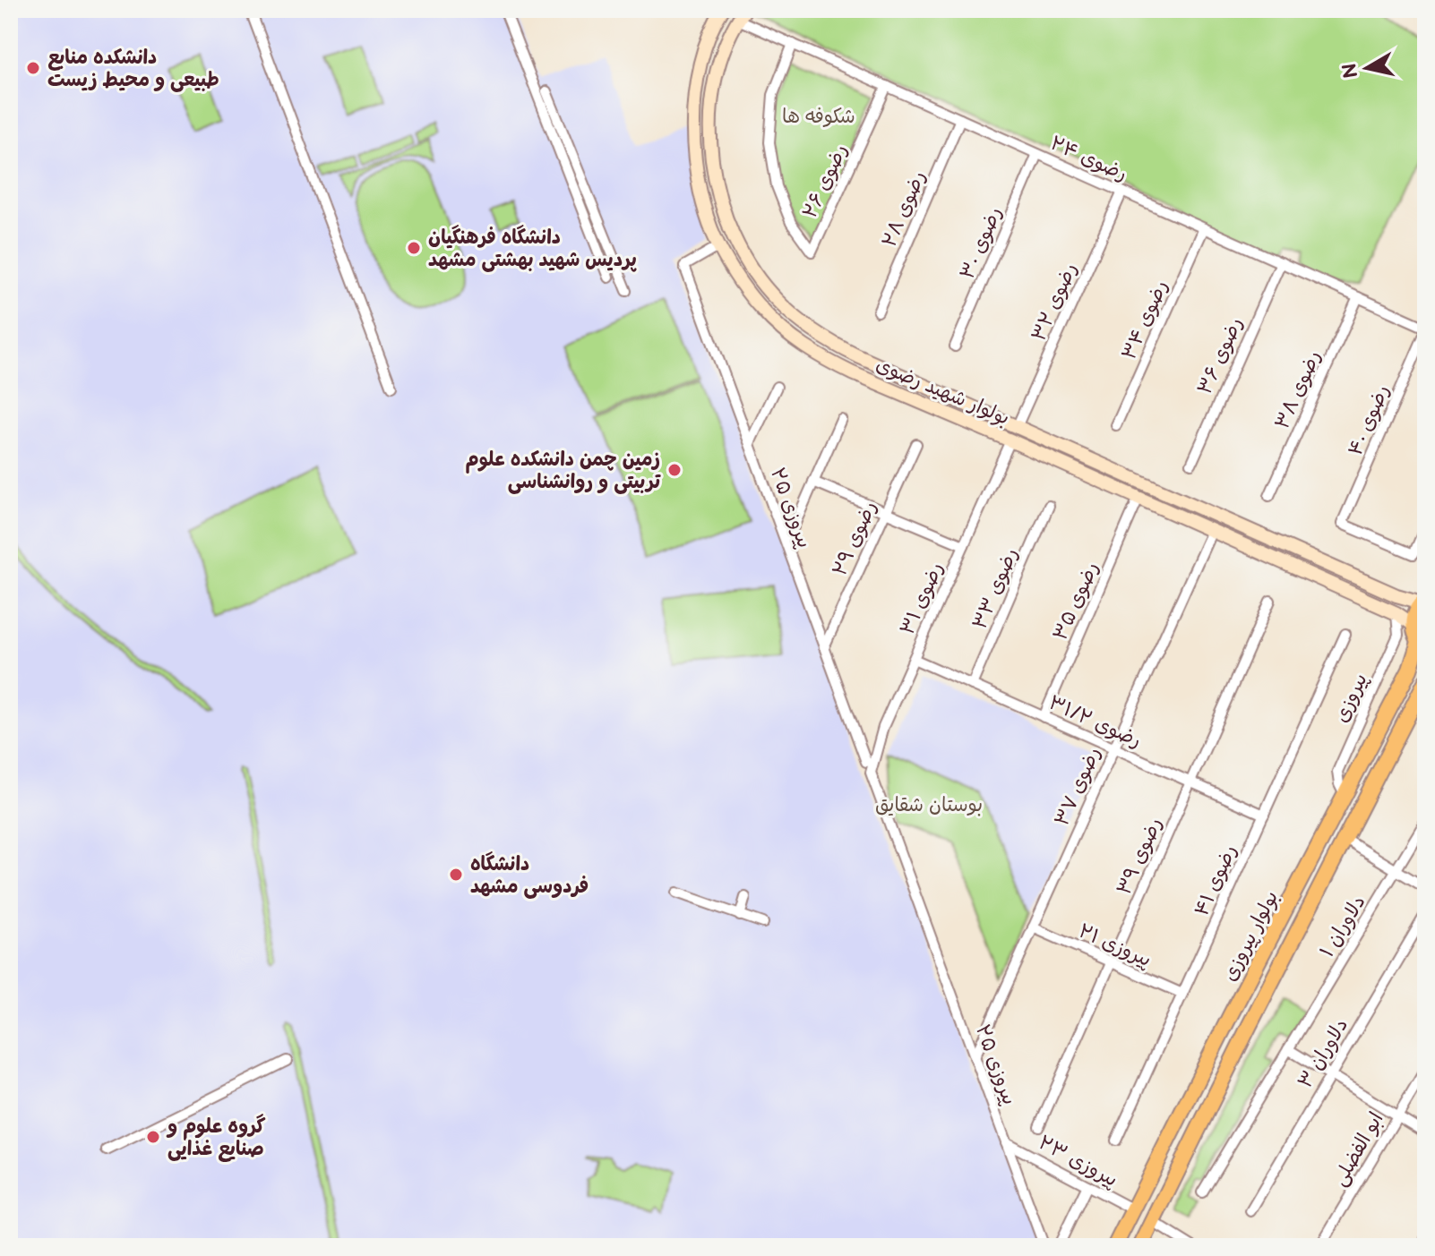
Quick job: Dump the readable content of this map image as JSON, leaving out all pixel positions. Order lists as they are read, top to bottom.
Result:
{
  "streets": {
    "main road": ["بولوار پیروزی"],
    "street": [
      "رضوی ۲۴",
      "رضوی ۲۶",
      "رضوی ۲۸",
      "رضوی ۳۰",
      "رضوی ۳۲",
      "رضوی ۳۴",
      "رضوی ۳۶",
      "رضوی ۳۸",
      "بولوار شهید رضوی",
      "رضوی ۴۰",
      "پیروزی ۲۵",
      "رضوی ۲۹",
      "رضوی ۳۳",
      "رضوی ۳۱",
      "رضوی ۳۵",
      "پیروزی",
      "رضوی ۳۱/۲",
      "رضوی ۳۷",
      "رضوی ۳۹",
      "رضوی ۴۱",
      "دلاوران ۱",
      "پیروزی ۲۱",
      "دلاوران ۳",
      "ابو الفضلی",
      "پیروزی ۲۳"
    ]
  },
  "crossings": [
    ["رضوی ۲۴", "رضوی ۲۶"],
    ["رضوی ۲۴", "رضوی ۲۸"],
    ["رضوی ۲۴", "رضوی ۳۰"],
    ["رضوی ۲۴", "رضوی ۳۲"],
    ["رضوی ۲۴", "رضوی ۳۴"],
    ["رضوی ۲۴", "رضوی ۳۶"],
    ["رضوی ۲۴", "رضوی ۳۸"],
    ["رضوی ۲۴", "بولوار شهید رضوی"],
    ["رضوی ۲۴", "رضوی ۴۰"],
    ["رضوی ۳۲", "بولوار شهید رضوی"],
    ["بولوار شهید رضوی", "پیروزی ۲۵"],
    ["بولوار شهید رضوی", "رضوی ۳۱"],
    ["بولوار شهید رضوی", "رضوی ۳۵"],
    ["بولوار شهید رضوی", "پیروزی"],
    ["بولوار شهید رضوی", "رضوی ۳۷"],
    ["پیروزی ۲۵", "رضوی ۲۹"],
    ["پیروزی ۲۵", "رضوی ۳۱"],
    ["پیروزی ۲۵", "رضوی ۳۷"],
    ["پیروزی ۲۵", "پیروزی ۲۳"],
    ["رضوی ۳۳", "رضوی ۳۱/۲"],
    ["رضوی ۳۱", "رضوی ۳۱/۲"],
    ["رضوی ۳۵", "رضوی ۳۱/۲"],
    ["پیروزی", "بولوار پیروزی"],
    ["رضوی ۳۱/۲", "رضوی ۳۷"],
    ["رضوی ۳۱/۲", "رضوی ۳۹"],
    ["رضوی ۳۱/۲", "رضوی ۴۱"],
    ["رضوی ۳۷", "پیروزی ۲۱"],
    ["رضوی ۳۹", "پیروزی ۲۱"],
    ["رضوی ۴۱", "پیروزی ۲۱"],
    ["بولوار پیروزی", "پیروزی ۲۳"]
  ],
  "parks": ["شکوفه ها", "بوستان شقایق"],
  "places": [
    "دانشکده منابع طبیعی و محیط زیست",
    "دانشگاه فرهنگیان پردیس شهید بهشتی مشهد",
    "زمین چمن دانشکده علوم تربیتی و روانشناسی",
    "دانشگاه فردوسی مشهد",
    "گروه علوم و صنایع غذایی"
  ],
  "north": "left"
}
